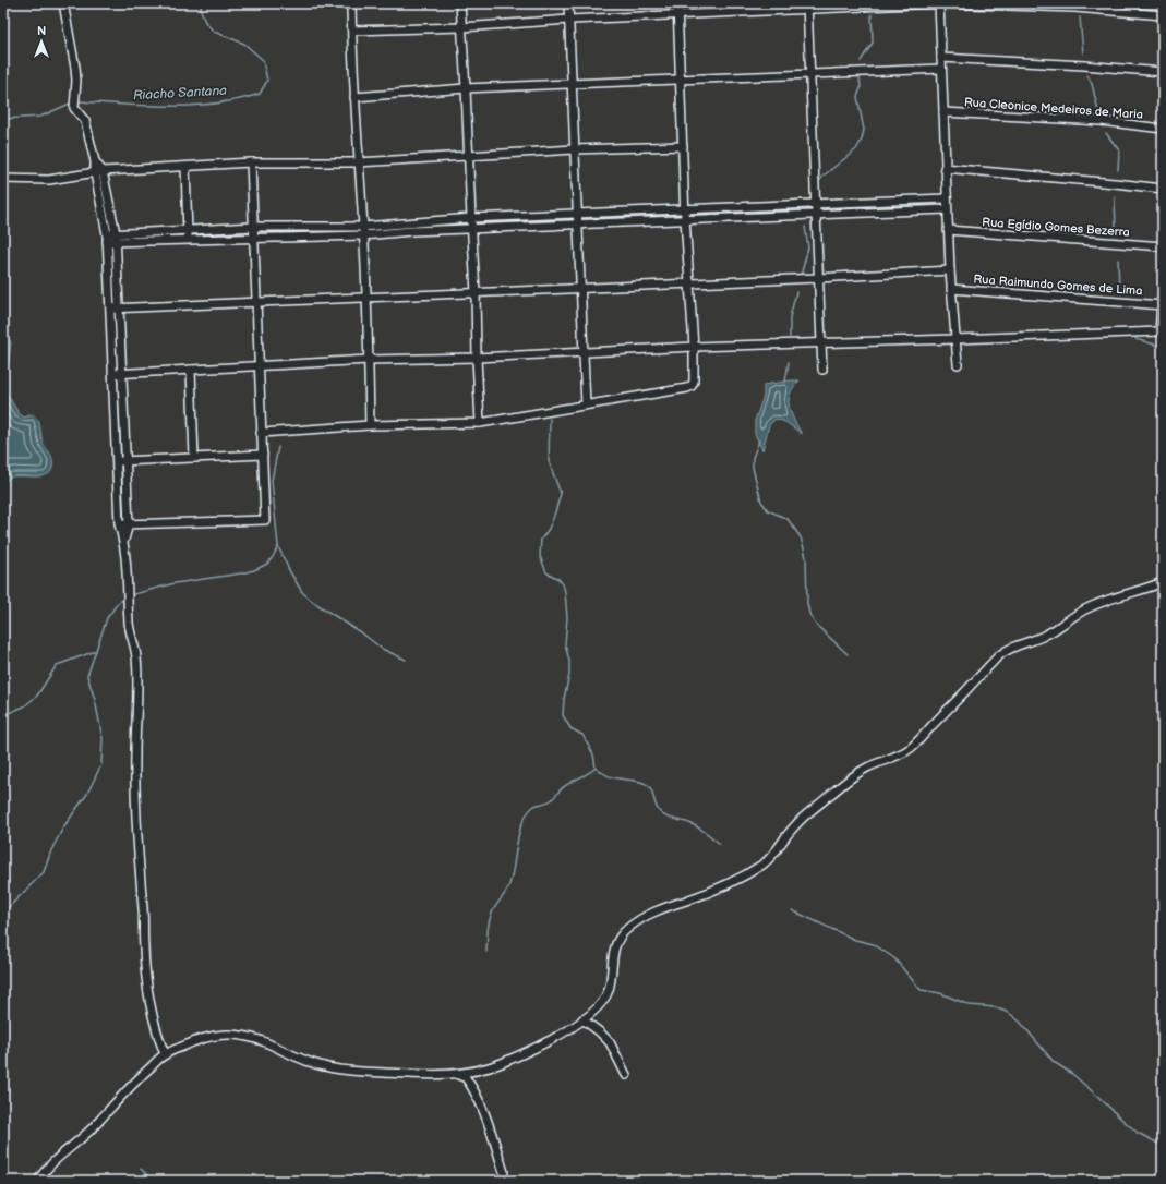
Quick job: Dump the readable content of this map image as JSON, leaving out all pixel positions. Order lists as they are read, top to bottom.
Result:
{
  "streets": {
    "street": ["Rua Cleonice Medeiros de Maria", "Rua Egídio Gomes Bezerra", "Rua Raimundo Gomes de Lima"]
  },
  "water": ["Riacho Santana"],
  "north": "top"
}
